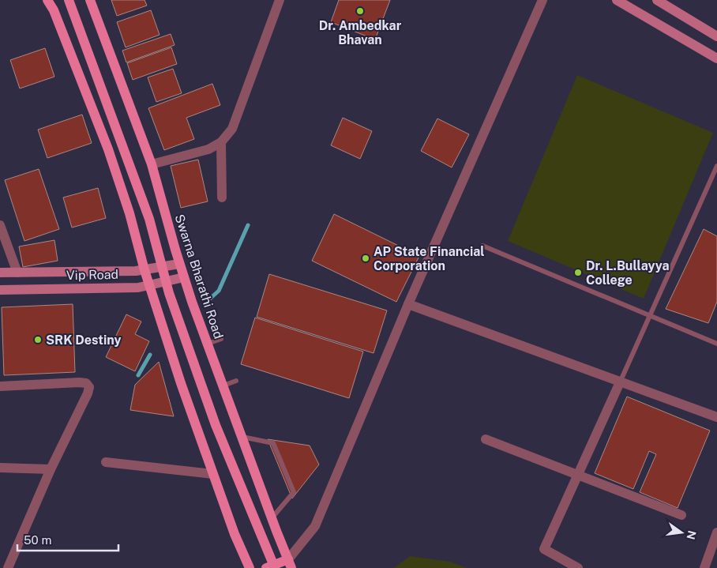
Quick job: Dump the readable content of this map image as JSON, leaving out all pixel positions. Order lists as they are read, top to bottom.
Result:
{
  "streets": {
    "main road": ["Vip Road", "Swarna Bharathi Road"]
  },
  "crossings": [
    ["Vip Road", "Swarna Bharathi Road"]
  ],
  "places": [
    "Dr. Ambedkar Bhavan",
    "AP State Financial Corporation",
    "Dr. L.Bullayya College",
    "SRK Destiny"
  ],
  "scale_bar": "50 m",
  "north": "right"
}
